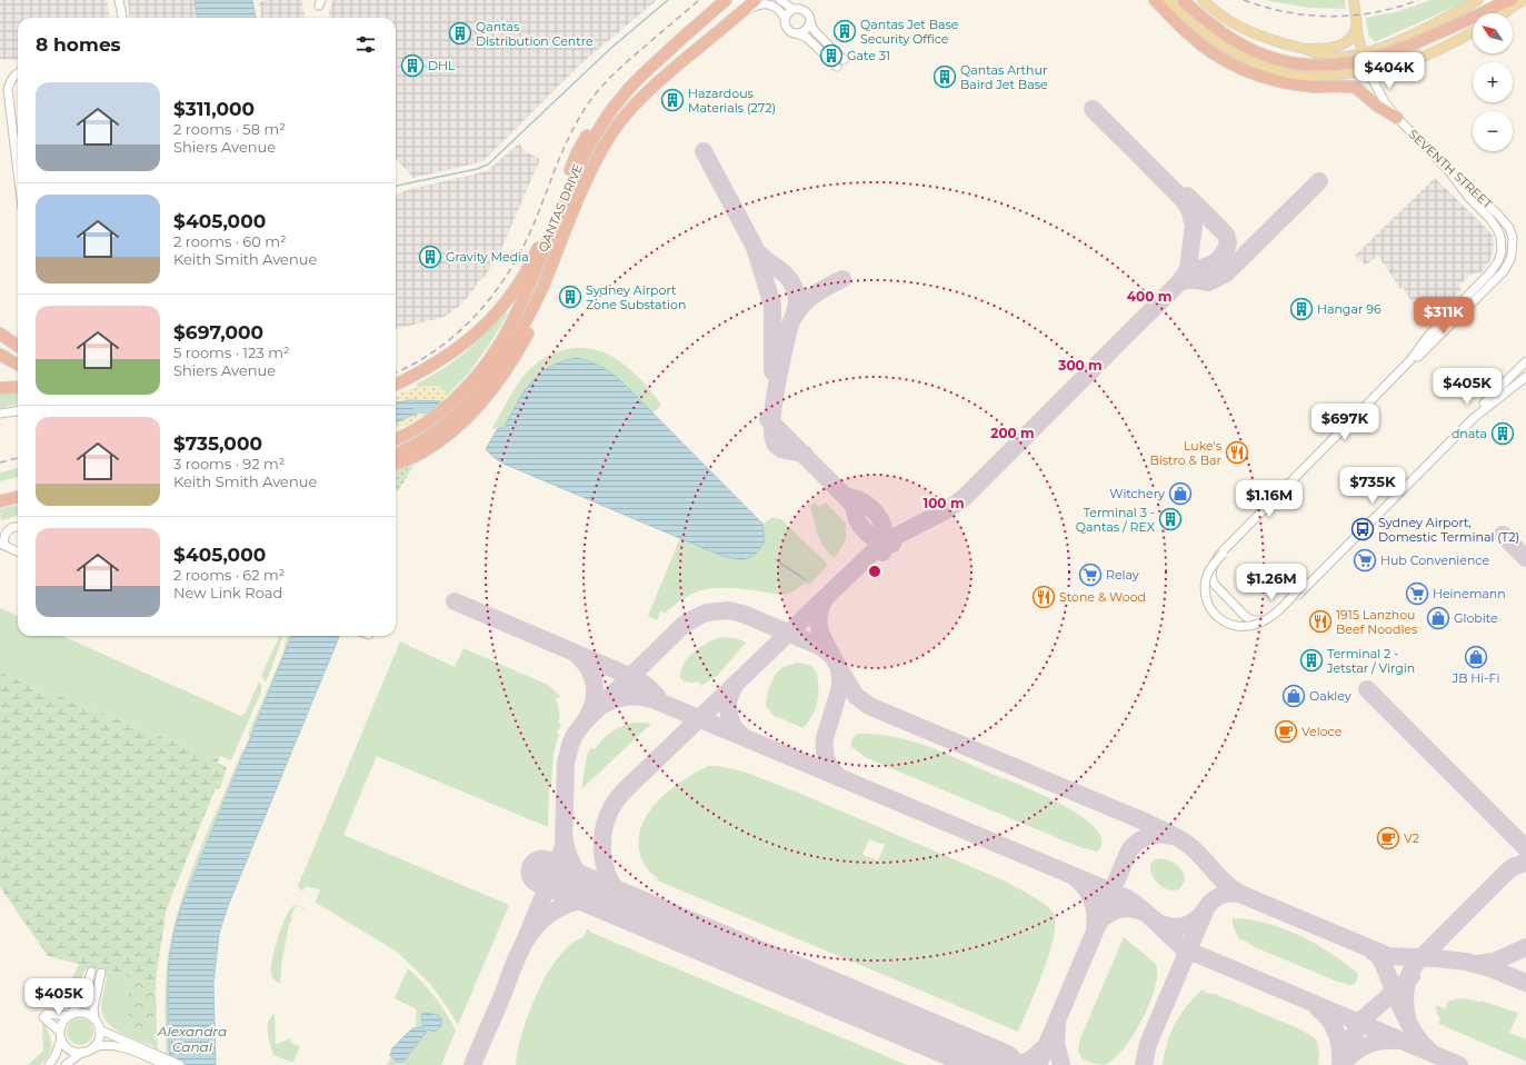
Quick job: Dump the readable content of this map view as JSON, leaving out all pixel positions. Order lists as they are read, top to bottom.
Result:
{
  "streets": {
    "highway": ["QANTAS DRIVE"],
    "street": ["SEVENTH STREET"]
  },
  "water": ["Alexandra Canal"],
  "places": {
    "building": [
      "Qantas Jet Base Security Office",
      "Qantas Distribution Centre",
      "Gate 31",
      "DHL",
      "Qantas Arthur Baird Jet Base",
      "Hazardous Materials (272)",
      "Gravity Media",
      "Sydney Airport Zone Substation",
      "Hangar 96",
      "dnata",
      "Terminal 3 - Qantas / REX",
      "Terminal 2 - Jetstar / Virgin"
    ],
    "restaurant": ["Luke's Bistro & Bar", "Stone & Wood", "1915 Lanzhou Beef Noodles"],
    "shop": [
      "Witchery",
      "Globite",
      "JB Hi-Fi",
      "Oakley"
    ],
    "bus stop": ["Sydney Airport, Domestic Terminal (T2)"],
    "supermarket": ["Hub Convenience", "Relay", "Heinemann"],
    "cafe": ["Veloce", "V2"]
  },
  "north": "top left",
  "page": {
    "map_buttons": ["+", "−"],
    "heading": "8 homes",
    "price": [
      "$404K",
      "$311K",
      "$405K",
      "$697K",
      "$735K",
      "$1.16M",
      "$1.26M",
      "$405K"
    ],
    "list": [
      {
        "name": "$311,000",
        "note": "2 rooms · 58 m² · Shiers Avenue"
      },
      {
        "name": "$405,000",
        "note": "2 rooms · 60 m² · Keith Smith Avenue"
      },
      {
        "name": "$697,000",
        "note": "5 rooms · 123 m² · Shiers Avenue"
      },
      {
        "name": "$735,000",
        "note": "3 rooms · 92 m² · Keith Smith Avenue"
      },
      {
        "name": "$405,000",
        "note": "2 rooms · 62 m² · New Link Road"
      }
    ]
  },
  "rings": [
    "400 m",
    "300 m",
    "200 m",
    "100 m"
  ]
}
